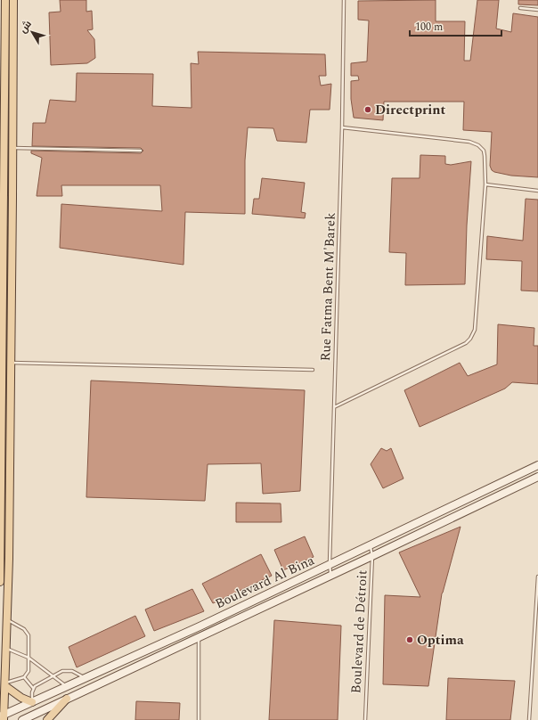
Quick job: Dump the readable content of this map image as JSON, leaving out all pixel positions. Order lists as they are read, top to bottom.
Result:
{
  "streets": {
    "main road": ["Boulevard Al Bina"],
    "lane": ["Rue Fatma Bent M'Barek", "Boulevard de Détroit"]
  },
  "crossings": [
    ["Rue Fatma Bent M'Barek", "Boulevard Al Bina"],
    ["Boulevard Al Bina", "Boulevard de Détroit"]
  ],
  "places": ["Directprint", "Optima"],
  "scale_bar": "100 m",
  "north": "top left"
}
